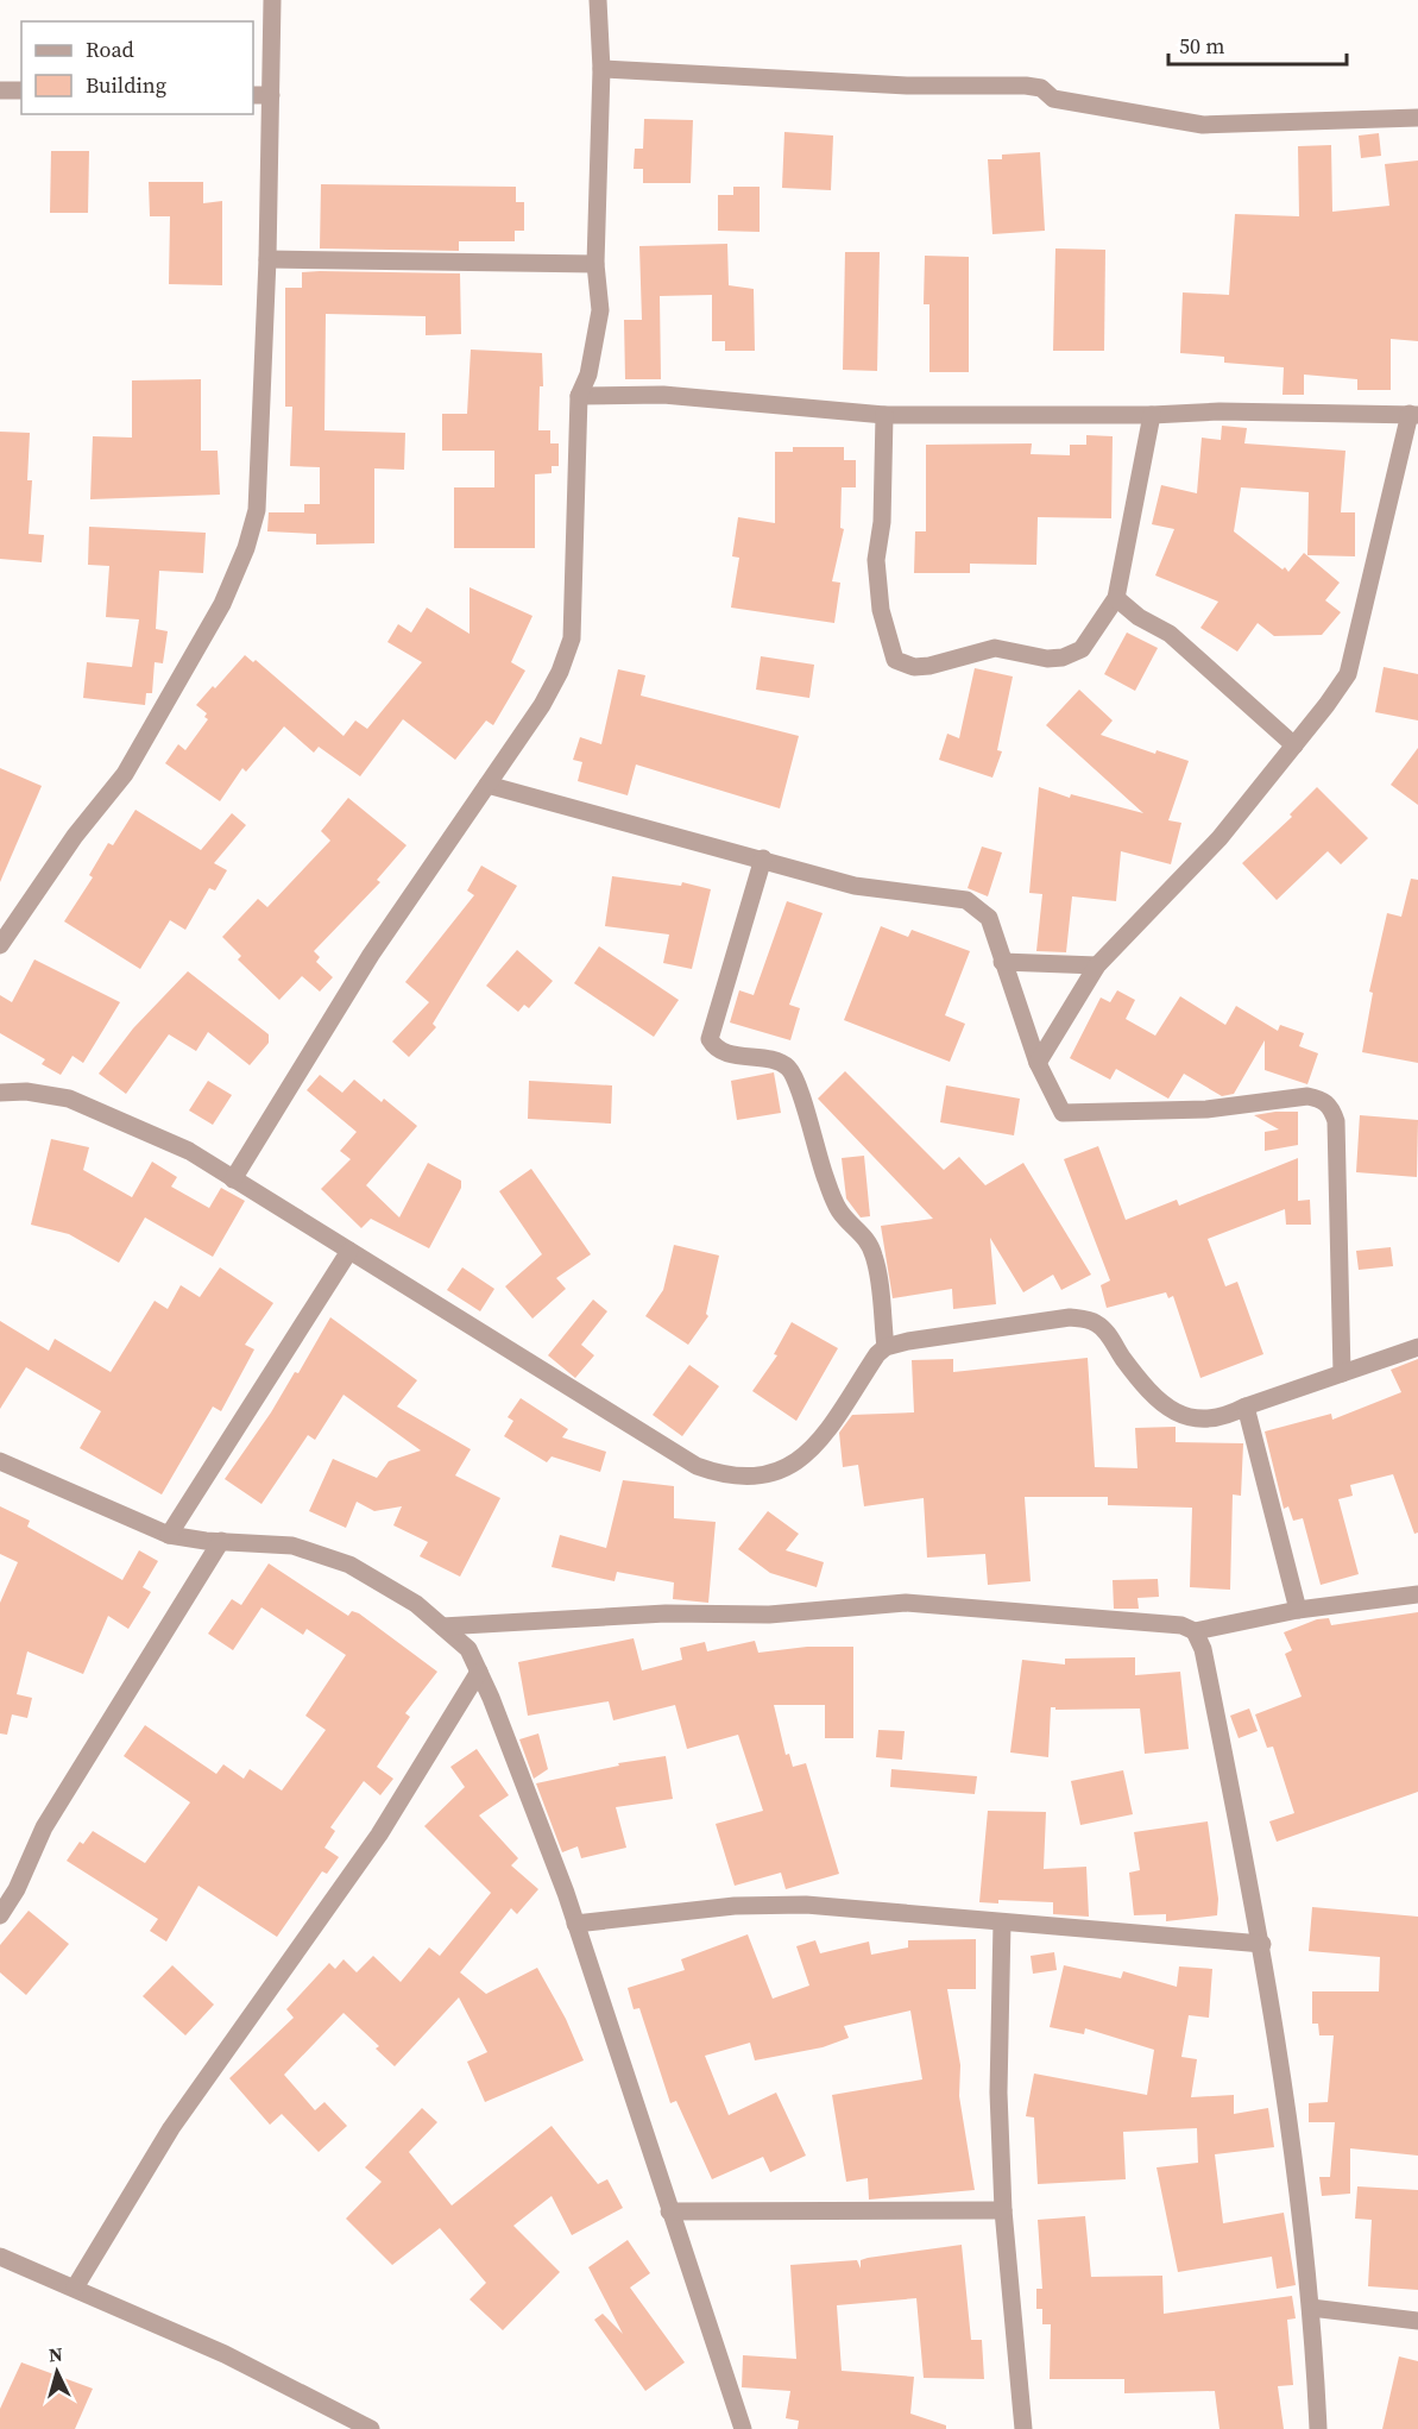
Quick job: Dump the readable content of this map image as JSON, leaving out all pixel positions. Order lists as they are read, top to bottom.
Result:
{
  "legend": ["Road", "Building"],
  "scale_bar": "50 m",
  "north": "top"
}
